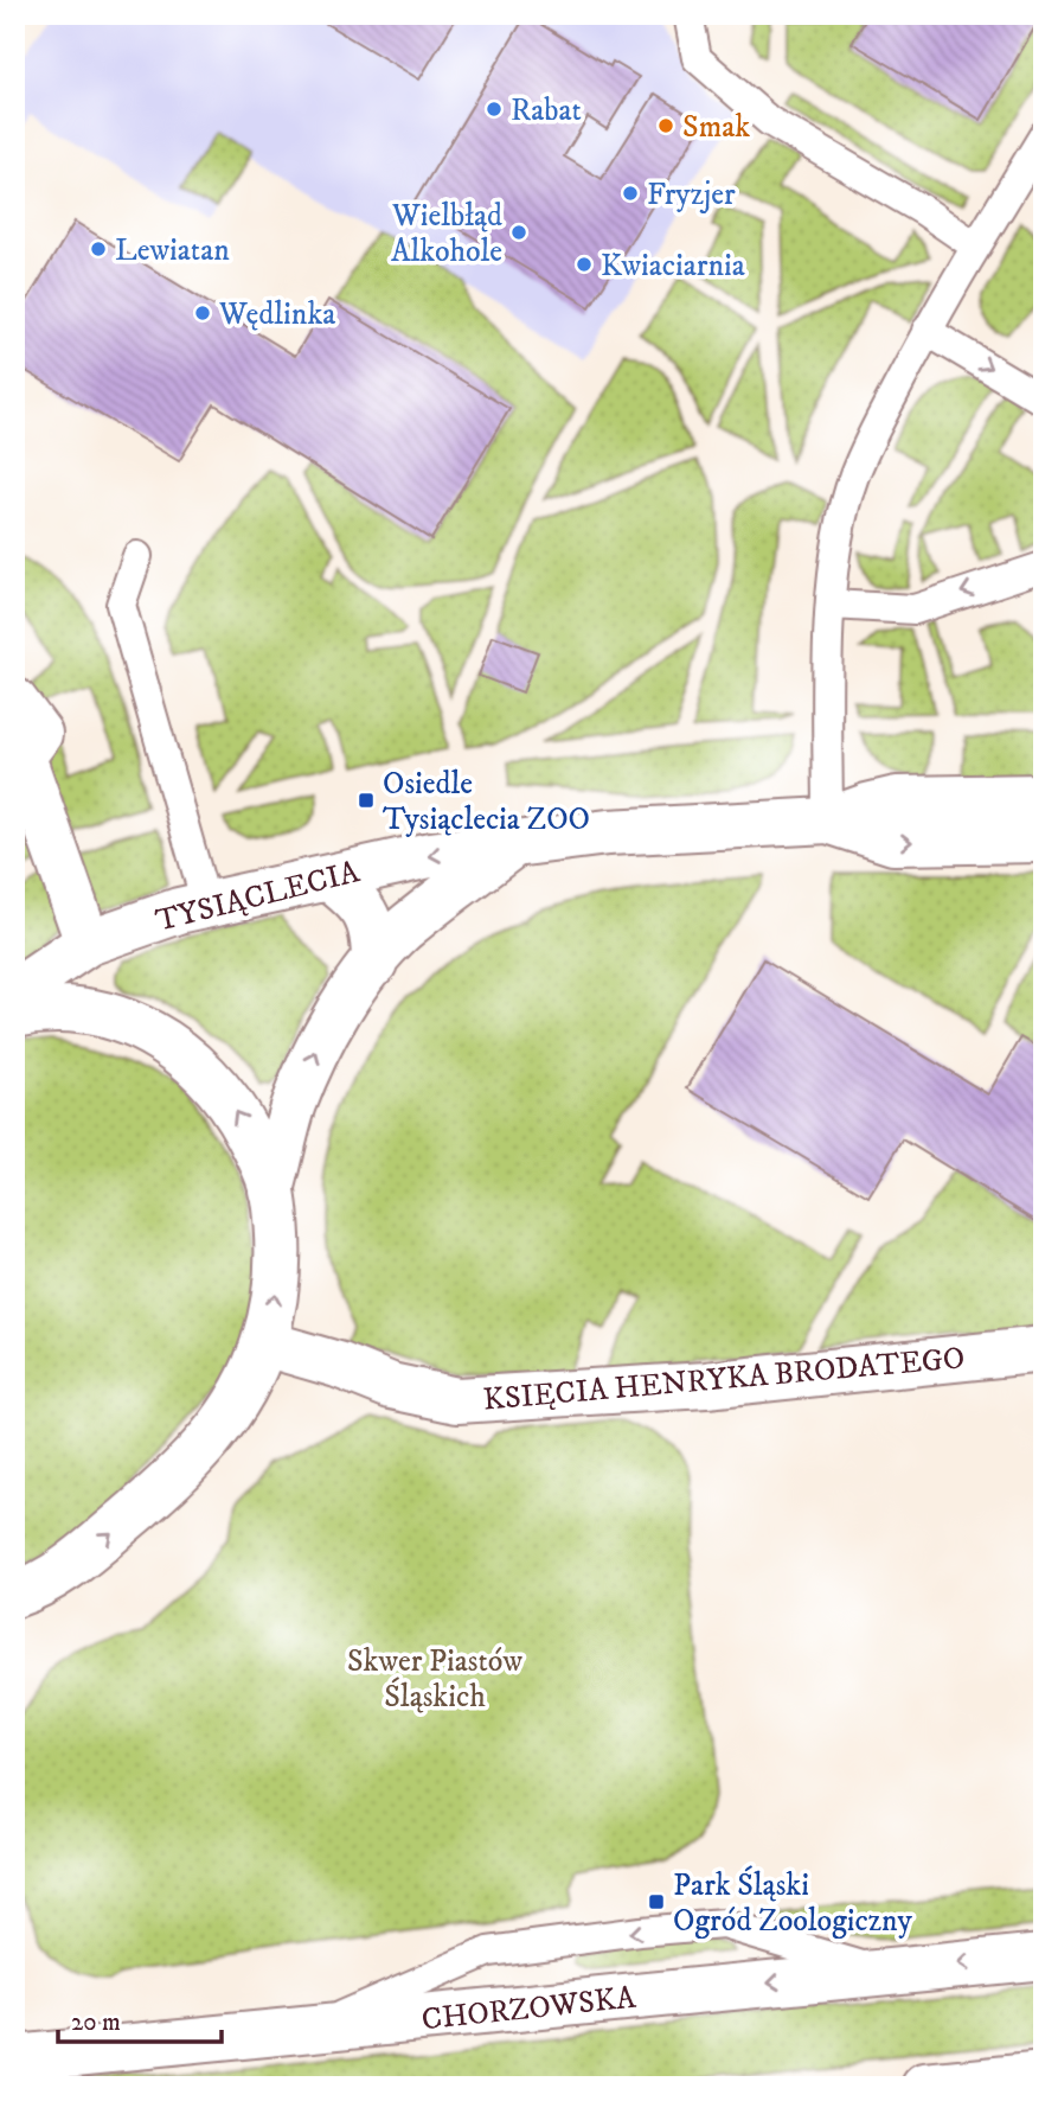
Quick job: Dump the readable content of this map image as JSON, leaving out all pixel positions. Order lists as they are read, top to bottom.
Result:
{
  "streets": {
    "street": ["TYSIĄCLECIA", "KSIĘCIA HENRYKA BRODATEGO", "CHORZOWSKA"]
  },
  "one_way": ["CHORZOWSKA"],
  "parks": ["Skwer Piastów Śląskich"],
  "places": {
    "other": [
      "Rabat",
      "Smak",
      "Fryzjer",
      "Wielbłąd Alkohole",
      "Lewiatan",
      "Kwiaciarnia",
      "Wędlinka"
    ],
    "transit": ["Osiedle Tysiąclecia ZOO", "Park Śląski Ogród Zoologiczny"]
  },
  "scale_bar": "20 m"
}
